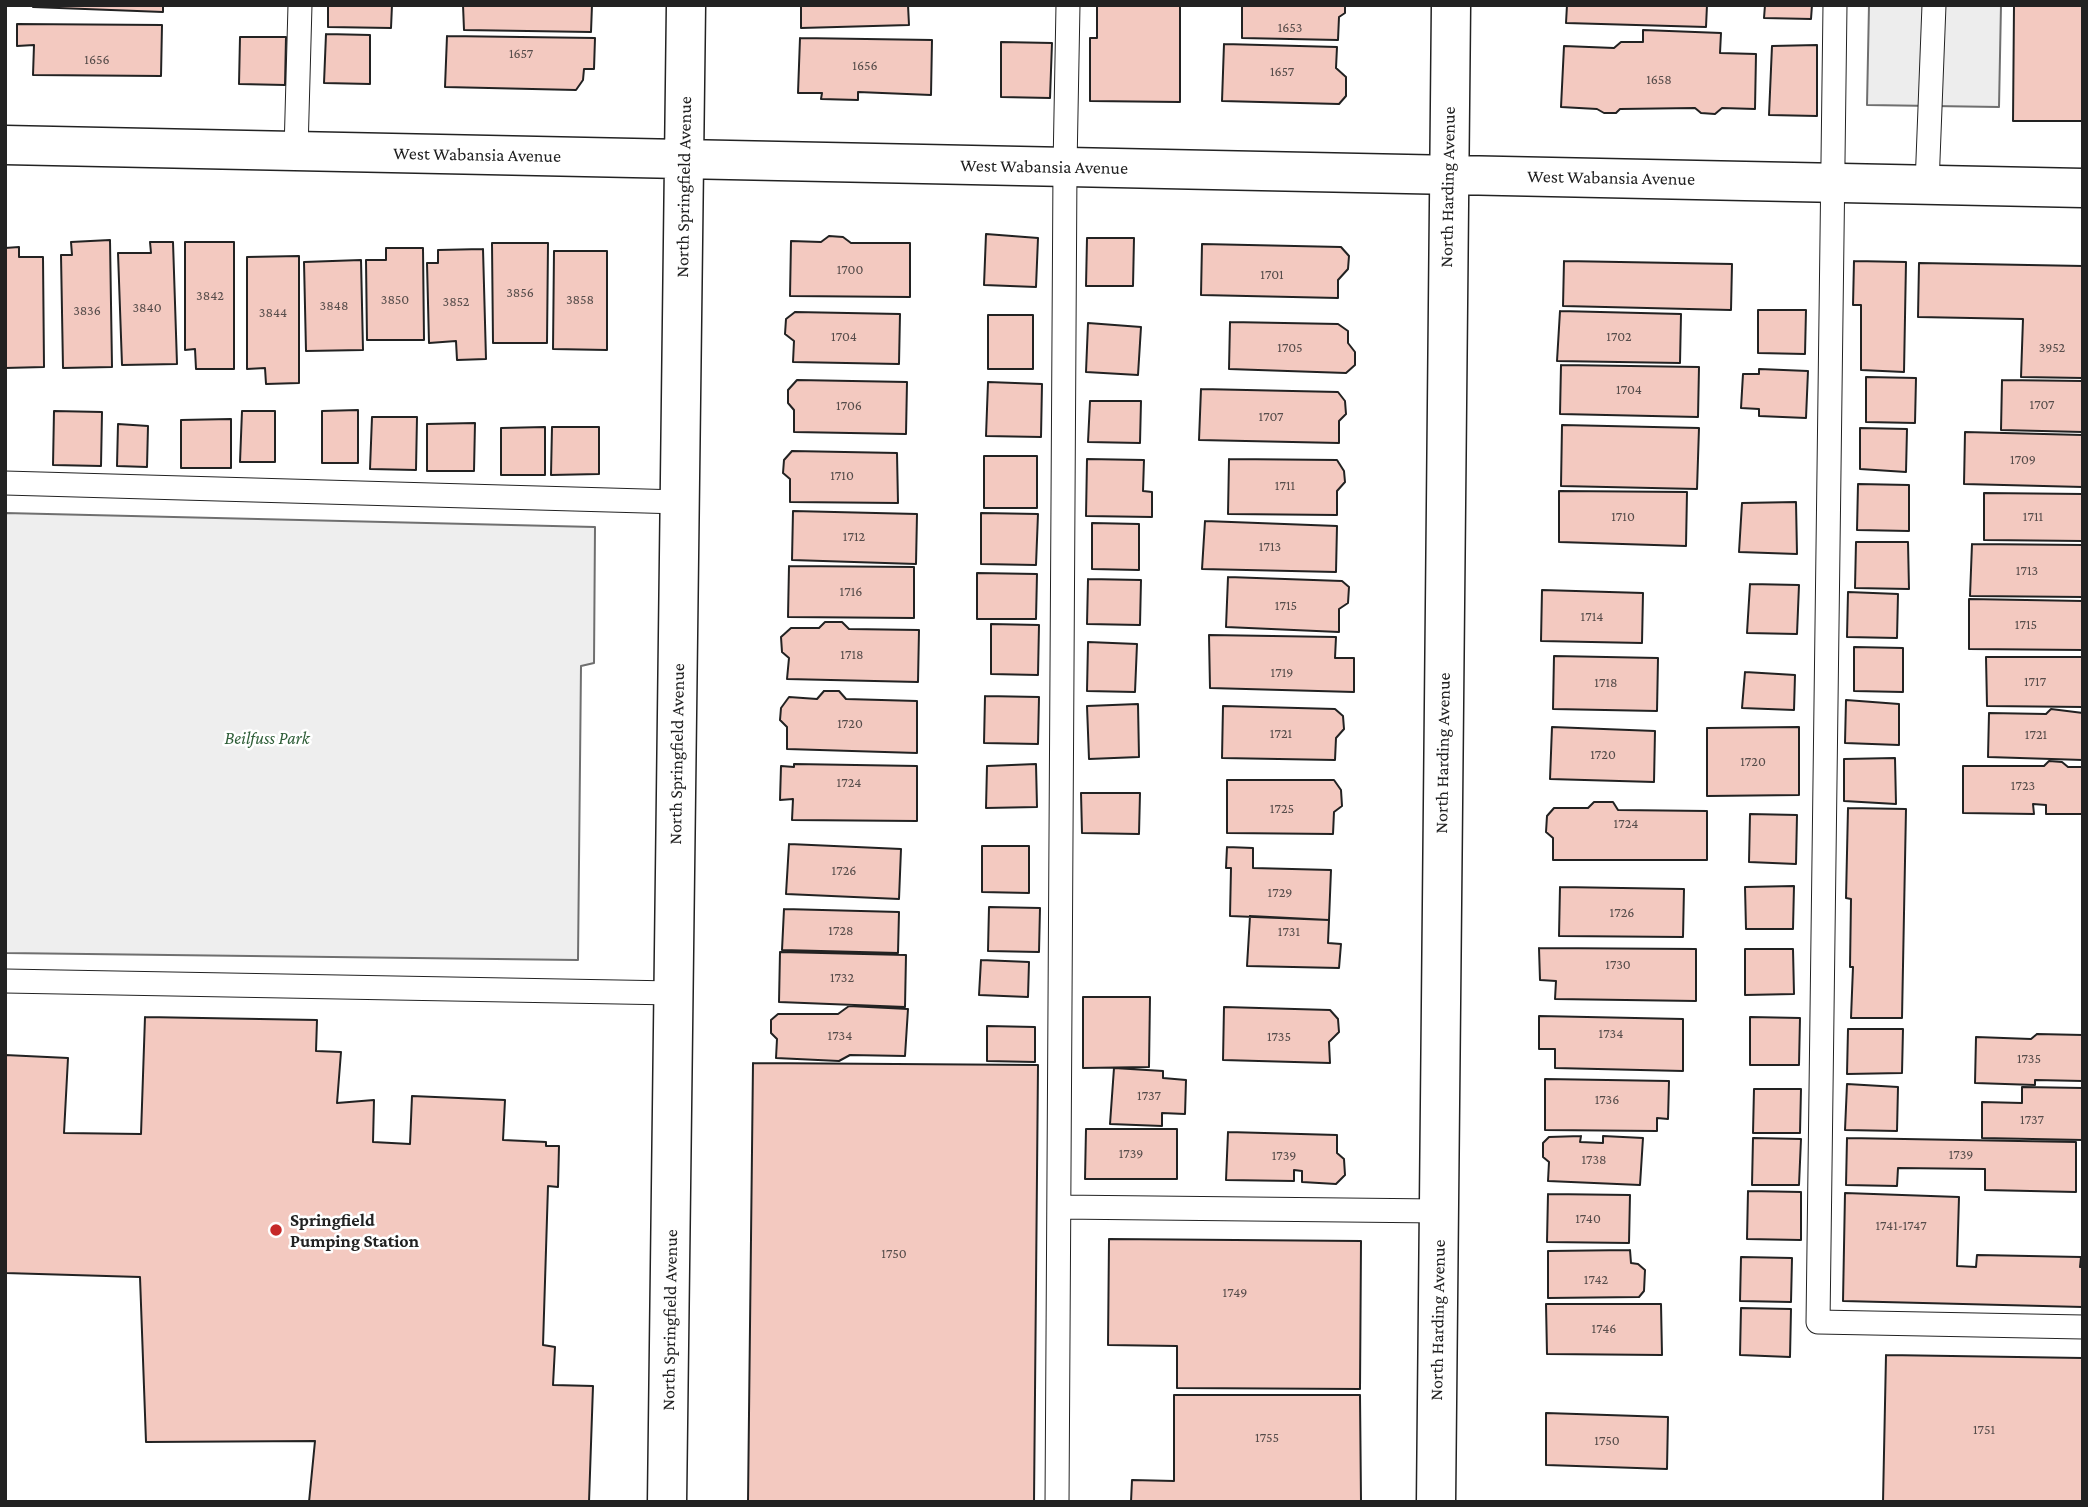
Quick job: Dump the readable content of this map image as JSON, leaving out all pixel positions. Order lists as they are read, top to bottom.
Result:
{
  "streets": {
    "street": ["West Wabansia Avenue", "North Springfield Avenue", "North Harding Avenue"]
  },
  "crossings": [
    ["West Wabansia Avenue", "North Springfield Avenue"],
    ["West Wabansia Avenue", "North Harding Avenue"]
  ],
  "parks": ["Beilfuss Park"],
  "places": ["Springfield Pumping Station"],
  "house_numbers": [
    "1653",
    "1657",
    "1656",
    "1656",
    "1657",
    "1658",
    "1700",
    "1701",
    "3856",
    "3842",
    "3850",
    "3858",
    "3852",
    "3848",
    "3840",
    "3836",
    "3844",
    "1704",
    "1702",
    "1705",
    "3952",
    "1704",
    "1707",
    "1706",
    "1707",
    "1709",
    "1710",
    "1711",
    "1710",
    "1711",
    "1712",
    "1713",
    "1713",
    "1716",
    "1715",
    "1714",
    "1715",
    "1718",
    "1719",
    "1717",
    "1718",
    "1720",
    "1721",
    "1721",
    "1720",
    "1720",
    "1724",
    "1723",
    "1725",
    "1724",
    "1726",
    "1729",
    "1726",
    "1728",
    "1731",
    "1730",
    "1732",
    "1734",
    "1734",
    "1735",
    "1735",
    "1737",
    "1736",
    "1737",
    "1739",
    "1739",
    "1739",
    "1738",
    "1740",
    "1741-1747",
    "1750",
    "1742",
    "1749",
    "1746",
    "1751",
    "1755",
    "1750"
  ]
}
